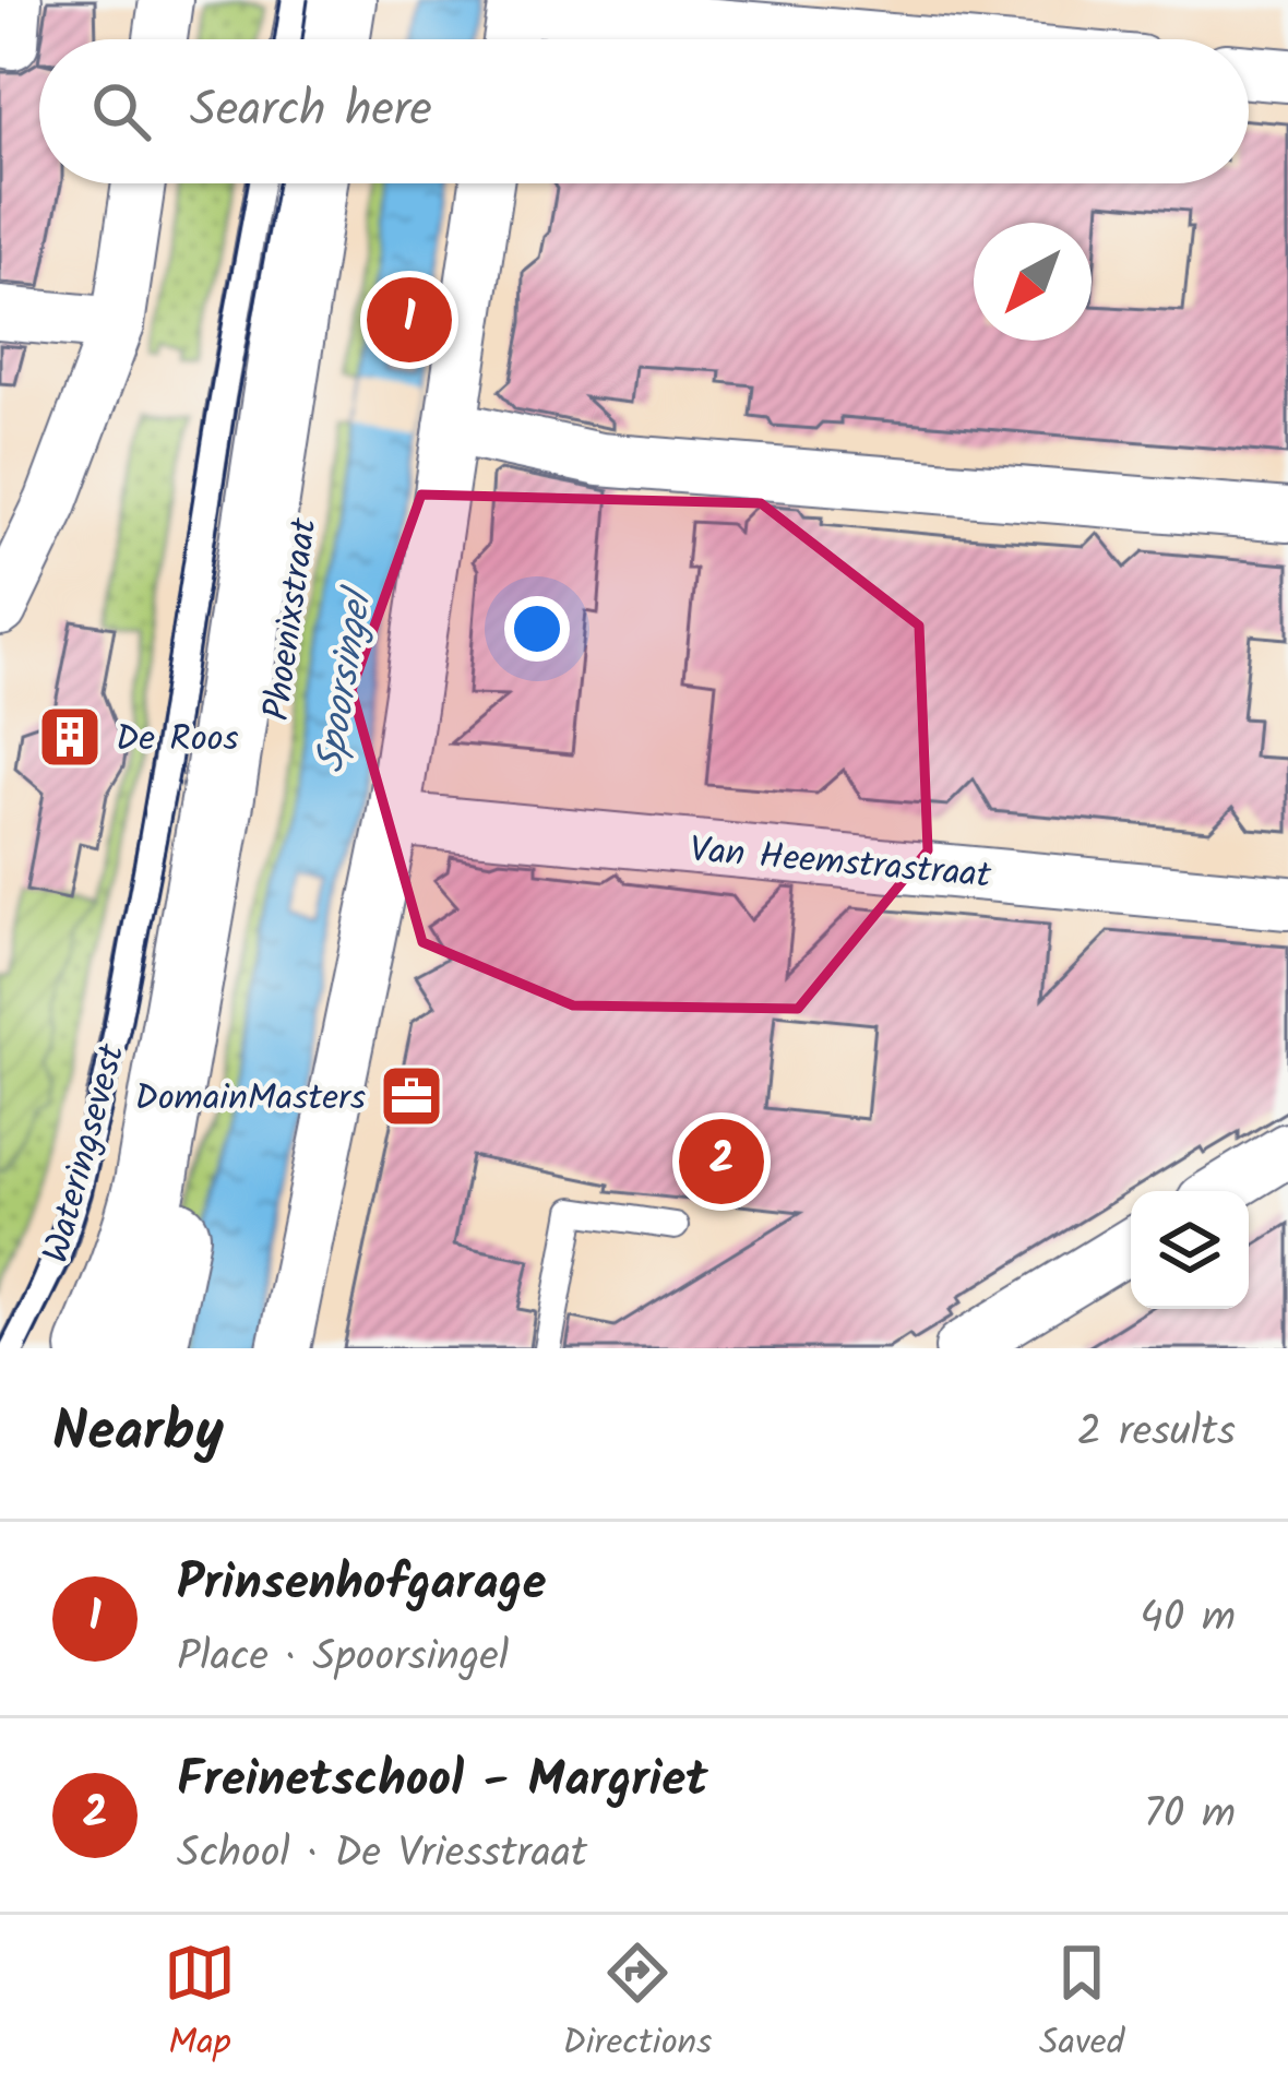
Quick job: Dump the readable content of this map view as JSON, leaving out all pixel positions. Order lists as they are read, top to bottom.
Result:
{
  "streets": {
    "street": ["Phoenixstraat", "Van Heemstrastraat", "Wateringsevest"]
  },
  "crossings": [
    ["Phoenixstraat", "Wateringsevest"]
  ],
  "water": ["Spoorsingel"],
  "places": {
    "building": ["De Roos"],
    "office": ["DomainMasters"]
  },
  "north": "bottom left",
  "page": {
    "search": "Search here",
    "pins": ["1", "2"],
    "heading": ["Nearby", "2 results"],
    "list": [
      {
        "mark": "1",
        "name": "Prinsenhofgarage",
        "note": "Place · Spoorsingel",
        "value": "40 m"
      },
      {
        "mark": "2",
        "name": "Freinetschool - Margriet",
        "note": "School · De Vriesstraat",
        "value": "70 m"
      }
    ],
    "nav": ["Map", "Directions", "Saved"]
  }
}
